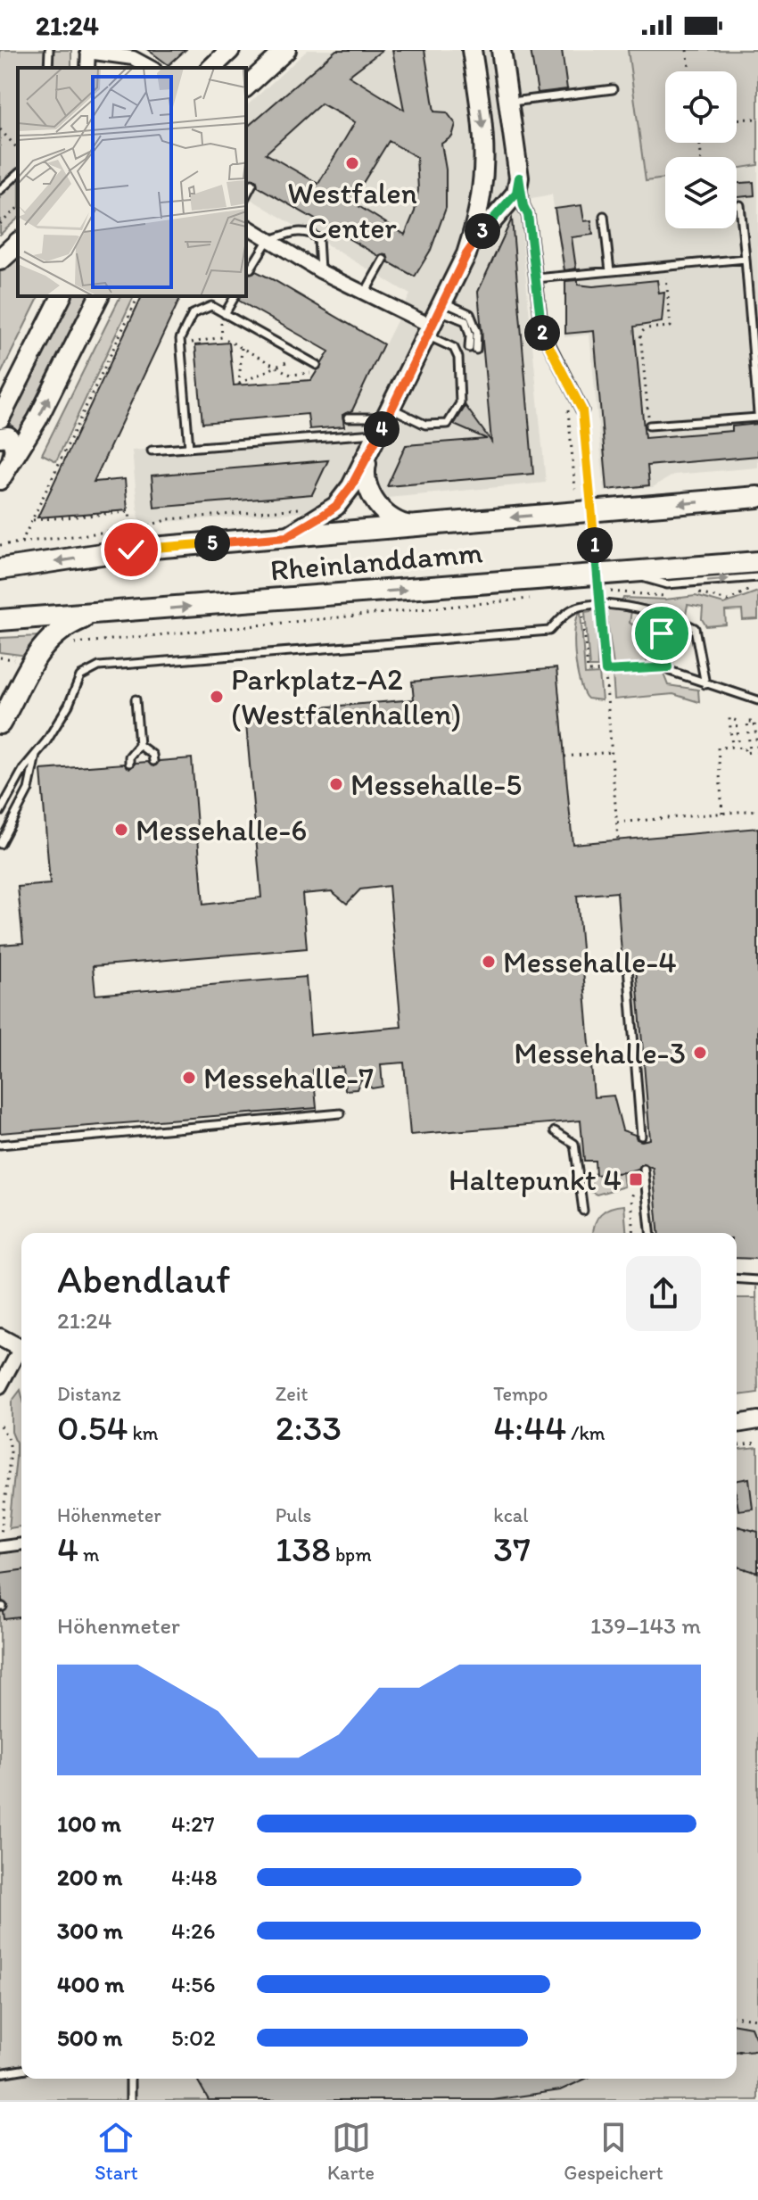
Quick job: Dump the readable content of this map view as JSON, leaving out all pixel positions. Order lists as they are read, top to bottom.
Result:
{
  "streets": {
    "main road": ["Rheinlanddamm"]
  },
  "places": {
    "other": [
      "Westfalen Center",
      "Parkplatz-A2 (Westfalenhallen)",
      "Messehalle-5",
      "Messehalle-6",
      "Messehalle-4",
      "Messehalle-3",
      "Messehalle-7"
    ],
    "transit": ["Haltepunkt 4"]
  },
  "page": {
    "status": "21:24",
    "pins": [
      "3",
      "2",
      "4",
      "5",
      "1"
    ],
    "heading": ["Abendlauf", "21:24"],
    "stats": [
      ["Distanz", "0.54 km"],
      ["Zeit", "2:33"],
      ["Tempo", "4:44 /km"],
      ["Höhenmeter", "4 m"],
      ["Puls", "138 bpm"],
      ["kcal", "37"]
    ],
    "chart": ["Höhenmeter", "139–143 m"],
    "list": [
      {
        "name": "100 m",
        "note": "4:27"
      },
      {
        "name": "200 m",
        "note": "4:48"
      },
      {
        "name": "300 m",
        "note": "4:26"
      },
      {
        "name": "400 m",
        "note": "4:56"
      },
      {
        "name": "500 m",
        "note": "5:02"
      }
    ],
    "tabs": ["Start", "Karte", "Gespeichert"]
  }
}
